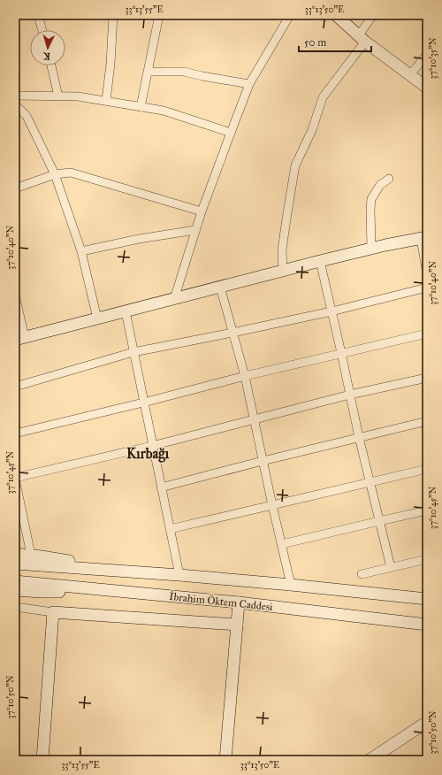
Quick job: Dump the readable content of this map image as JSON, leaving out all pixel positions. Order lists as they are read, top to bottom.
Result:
{
  "streets": {
    "street": ["İbrahim Öktem Caddesi"]
  },
  "districts": ["Kırbağı"],
  "scale_bar": "50 m",
  "north": "bottom",
  "coordinates": [
    "33°13'55\"E",
    "33°13'50\"E",
    "37°10'35\"N",
    "37°10'40\"N",
    "37°10'45\"N",
    "37°10'50\"N"
  ]
}
